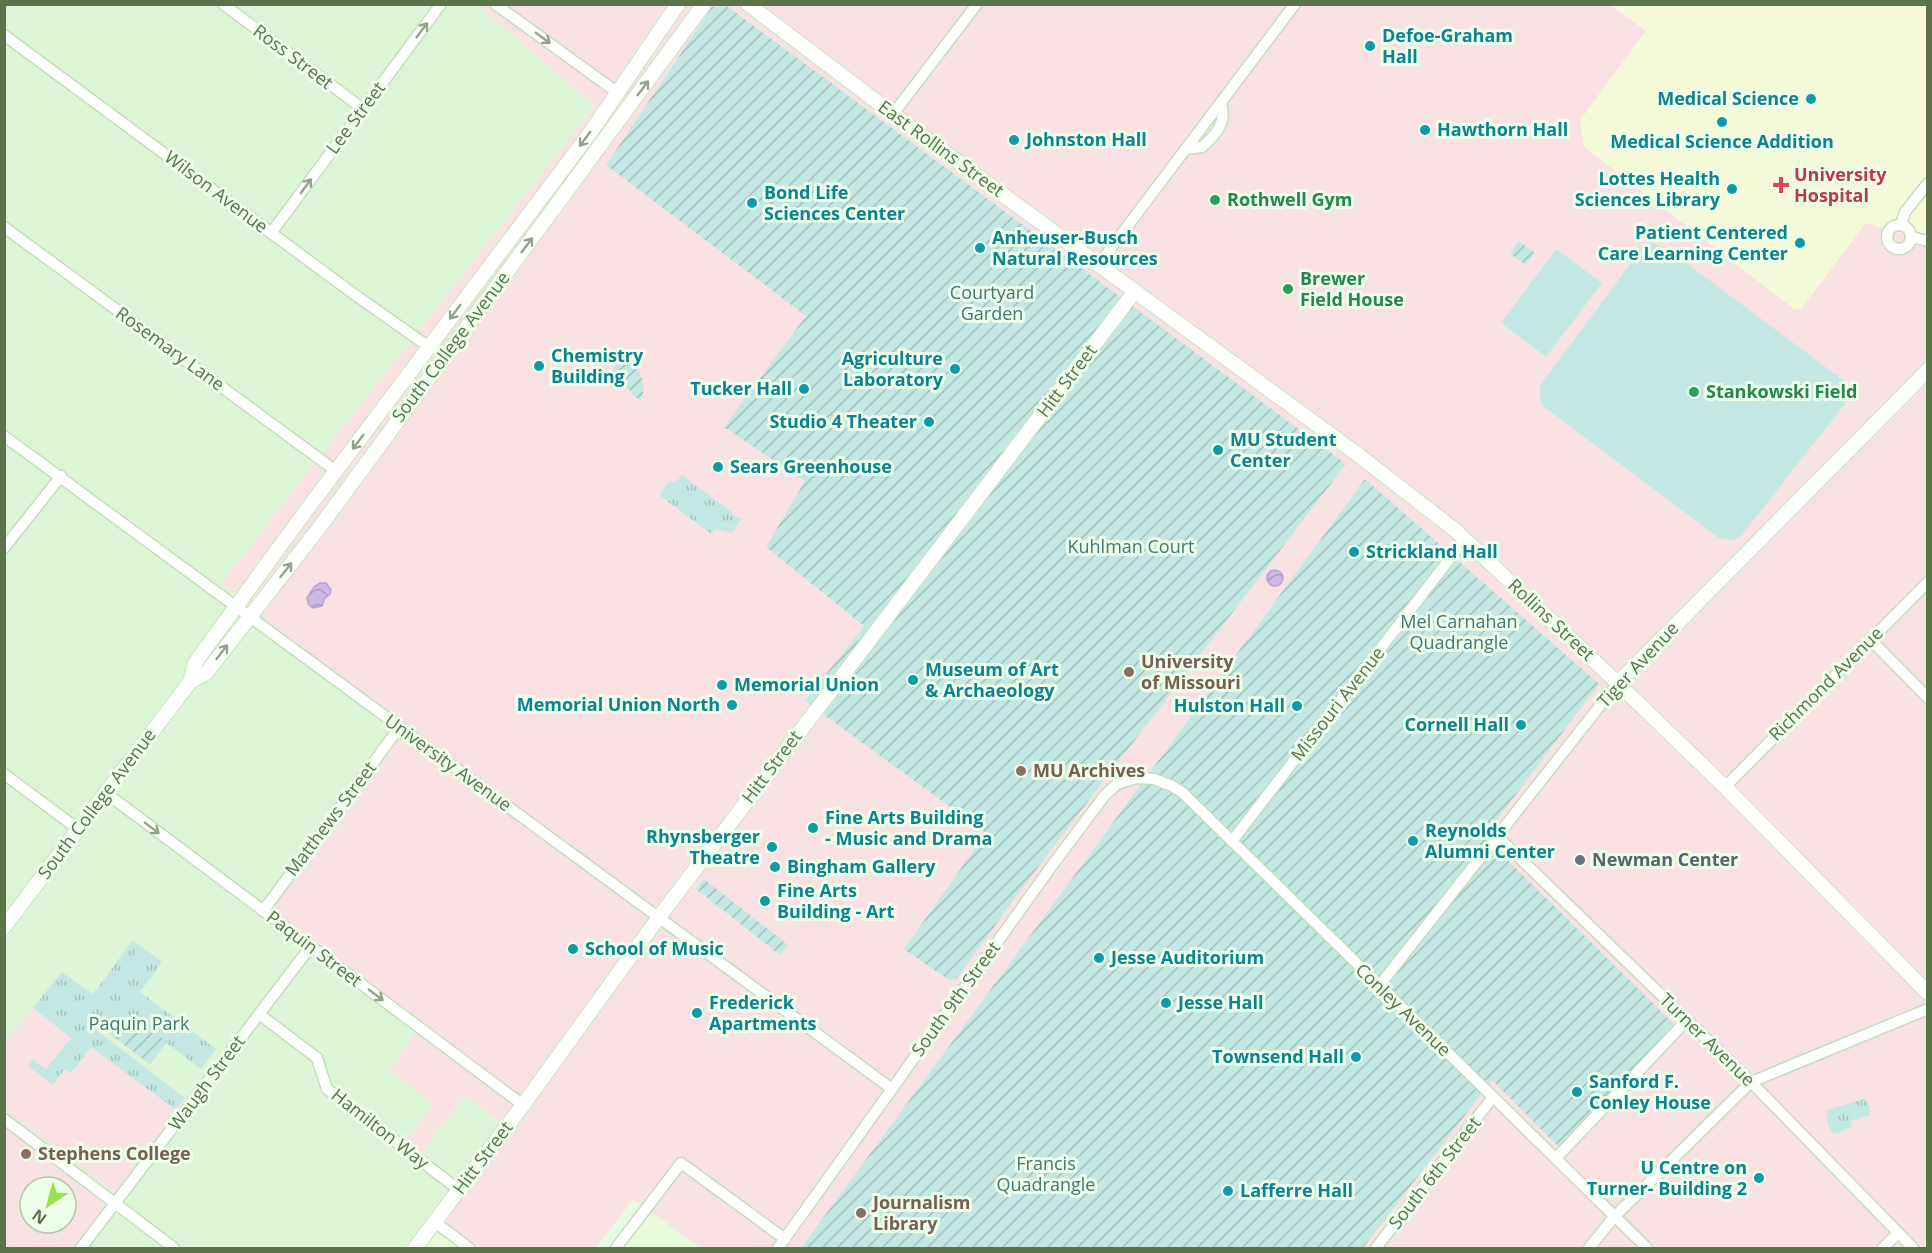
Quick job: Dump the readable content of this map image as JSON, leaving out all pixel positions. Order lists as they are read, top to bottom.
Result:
{
  "streets": {
    "street": [
      "Ross Street",
      "Lee Street",
      "East Rollins Street",
      "Wilson Avenue",
      "South College Avenue",
      "Rosemary Lane",
      "Hitt Street",
      "Rollins Street",
      "Tiger Avenue",
      "Richmond Avenue",
      "Missouri Avenue",
      "University Avenue",
      "Matthews Street",
      "Paquin Street",
      "South 9th Street",
      "Conley Avenue",
      "Turner Avenue",
      "Waugh Street",
      "Hamilton Way",
      "South 6th Street"
    ]
  },
  "crossings": [
    ["Ross Street", "Lee Street"],
    ["Lee Street", "Wilson Avenue"],
    ["East Rollins Street", "Hitt Street"],
    ["East Rollins Street", "Rollins Street"],
    ["Wilson Avenue", "South College Avenue"],
    ["South College Avenue", "Rosemary Lane"],
    ["South College Avenue", "University Avenue"],
    ["South College Avenue", "Paquin Street"],
    ["Hitt Street", "Rollins Street"],
    ["Hitt Street", "University Avenue"],
    ["Hitt Street", "Paquin Street"],
    ["Hitt Street", "Hamilton Way"],
    ["Rollins Street", "Tiger Avenue"],
    ["Rollins Street", "Richmond Avenue"],
    ["Rollins Street", "Missouri Avenue"],
    ["Tiger Avenue", "Conley Avenue"],
    ["Tiger Avenue", "Turner Avenue"],
    ["Missouri Avenue", "Conley Avenue"],
    ["University Avenue", "Matthews Street"],
    ["University Avenue", "South 9th Street"],
    ["Matthews Street", "Paquin Street"],
    ["Paquin Street", "Waugh Street"],
    ["South 9th Street", "Conley Avenue"],
    ["Conley Avenue", "South 6th Street"],
    ["Waugh Street", "Hamilton Way"]
  ],
  "one_way": ["Lee Street", "Paquin Street"],
  "parks": [
    "Courtyard Garden",
    "Kuhlman Court",
    "Mel Carnahan Quadrangle",
    "Paquin Park",
    "Francis Quadrangle"
  ],
  "places": {
    "other": [
      "Defoe-Graham Hall",
      "Medical Science",
      "Medical Science Addition",
      "Hawthorn Hall",
      "Johnston Hall",
      "Lottes Health Sciences Library",
      "Rothwell Gym",
      "Bond Life Sciences Center",
      "Patient Centered Care Learning Center",
      "Anheuser-Busch Natural Resources",
      "Brewer Field House",
      "Chemistry Building",
      "Agriculture Laboratory",
      "Tucker Hall",
      "Stankowski Field",
      "Studio 4 Theater",
      "MU Student Center",
      "Sears Greenhouse",
      "Strickland Hall",
      "University of Missouri",
      "Museum of Art & Archaeology",
      "Memorial Union",
      "Memorial Union North",
      "Hulston Hall",
      "Cornell Hall",
      "MU Archives",
      "Fine Arts Building - Music and Drama",
      "Reynolds Alumni Center",
      "Rhynsberger Theatre",
      "Newman Center",
      "Bingham Gallery",
      "Fine Arts Building - Art",
      "School of Music",
      "Jesse Auditorium",
      "Jesse Hall",
      "Frederick Apartments",
      "Townsend Hall",
      "Sanford F. Conley House",
      "Stephens College",
      "U Centre on Turner- Building 2",
      "Lafferre Hall",
      "Journalism Library"
    ],
    "health": ["University Hospital"]
  },
  "north": "bottom left"
}
